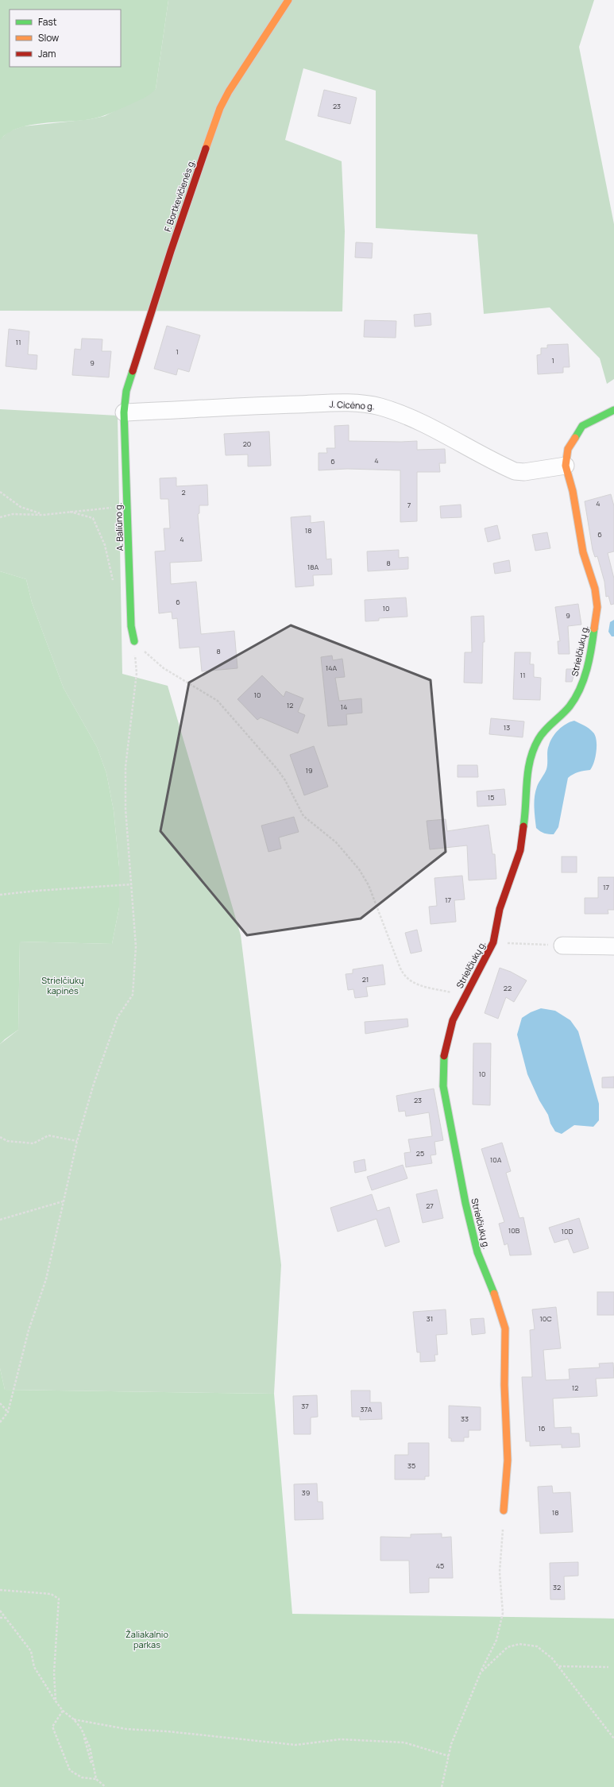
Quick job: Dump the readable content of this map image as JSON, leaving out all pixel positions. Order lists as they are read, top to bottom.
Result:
{
  "streets": {
    "street": [
      "F. Bortkevičienės g.",
      "J. Cicėno g.",
      "A. Baliūno g.",
      "Strielčiukų g."
    ]
  },
  "crossings": [
    ["F. Bortkevičienės g.", "J. Cicėno g."],
    ["F. Bortkevičienės g.", "A. Baliūno g."],
    ["J. Cicėno g.", "A. Baliūno g."],
    ["J. Cicėno g.", "Strielčiukų g."]
  ],
  "parks": ["Strielčiukų kapinės", "Žaliakalnio parkas"],
  "house_numbers": [
    "23",
    "11",
    "1",
    "1",
    "9",
    "20",
    "4",
    "6",
    "2",
    "4",
    "7",
    "18",
    "6",
    "4",
    "8",
    "18A",
    "6",
    "10",
    "9",
    "8",
    "14A",
    "11",
    "10",
    "12",
    "14",
    "13",
    "19",
    "15",
    "17",
    "17",
    "21",
    "22",
    "10",
    "23",
    "25",
    "10A",
    "27",
    "10B",
    "10D",
    "31",
    "10C",
    "12",
    "37",
    "37A",
    "33",
    "16",
    "35",
    "39",
    "18",
    "45",
    "32"
  ],
  "legend": ["Fast", "Slow", "Jam"]
}
